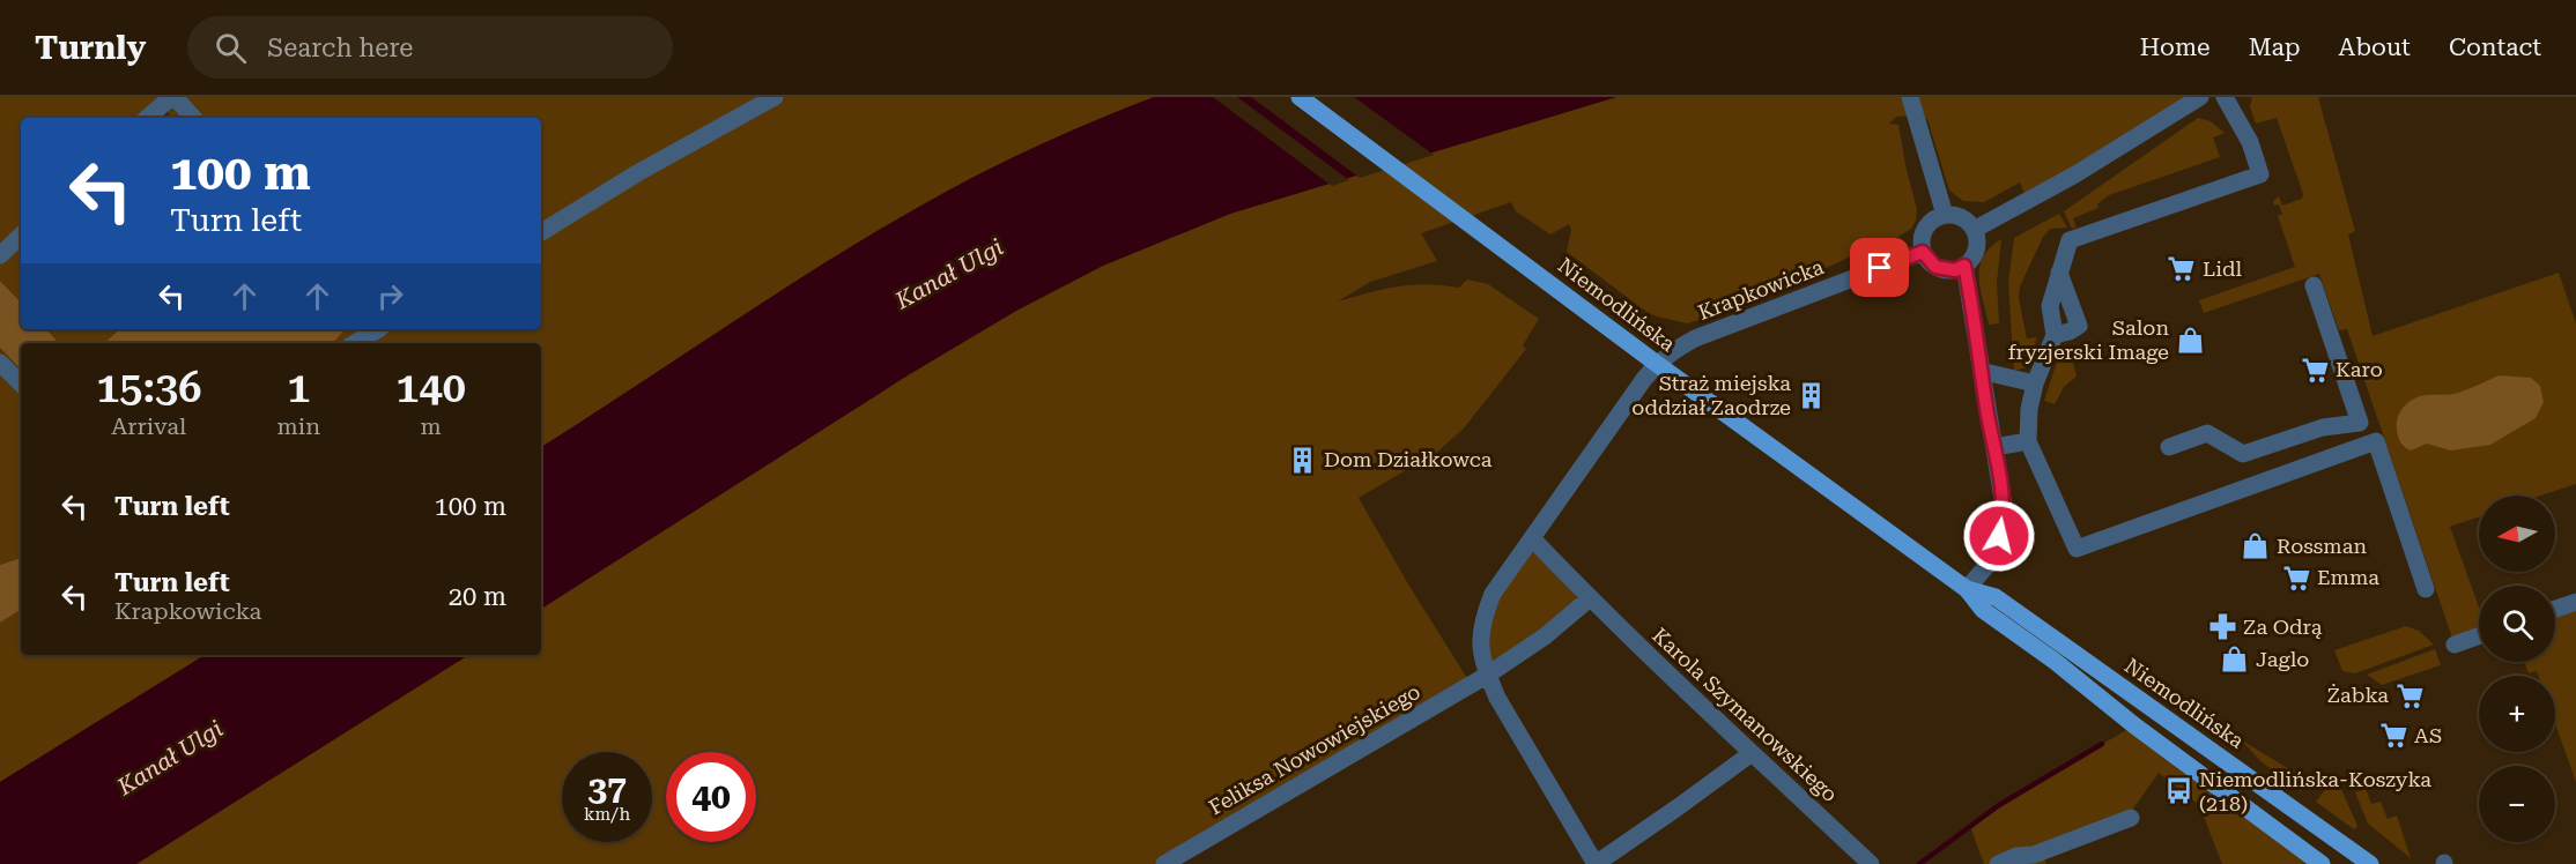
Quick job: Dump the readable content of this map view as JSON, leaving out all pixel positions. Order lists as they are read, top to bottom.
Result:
{
  "streets": {
    "main road": ["Niemodlińska"],
    "street": ["Krapkowicka", "Karola Szymanowskiego", "Feliksa Nowowiejskiego"]
  },
  "crossings": [
    ["Krapkowicka", "Niemodlińska"],
    ["Krapkowicka", "Karola Szymanowskiego"],
    ["Krapkowicka", "Feliksa Nowowiejskiego"],
    ["Karola Szymanowskiego", "Feliksa Nowowiejskiego"]
  ],
  "water": ["Kanał Ulgi"],
  "places": {
    "supermarket": [
      "Lidl",
      "Karo",
      "Emma",
      "Żabka",
      "AS"
    ],
    "shop": ["Salon fryzjerski Image", "Rossman", "Jaglo"],
    "building": ["Straż miejska oddział Zaodrze", "Dom Działkowca"],
    "pharmacy": ["Za Odrą"],
    "bus stop": ["Niemodlińska-Koszyka (218)"]
  },
  "north": "left",
  "page": {
    "header": "Turnly",
    "search": "Search here",
    "nav": [
      "Home",
      "Map",
      "About",
      "Contact"
    ],
    "turn": ["100 m", "Turn left"],
    "eta": [
      "15:36",
      "Arrival",
      "1",
      "min",
      "140",
      "m"
    ],
    "list": [
      {
        "name": "Turn left",
        "value": "100 m"
      },
      {
        "name": "Turn left",
        "note": "Krapkowicka",
        "value": "20 m"
      }
    ],
    "map_buttons": ["+", "−"],
    "speed": "37 km/h",
    "limit": "40"
  }
}
